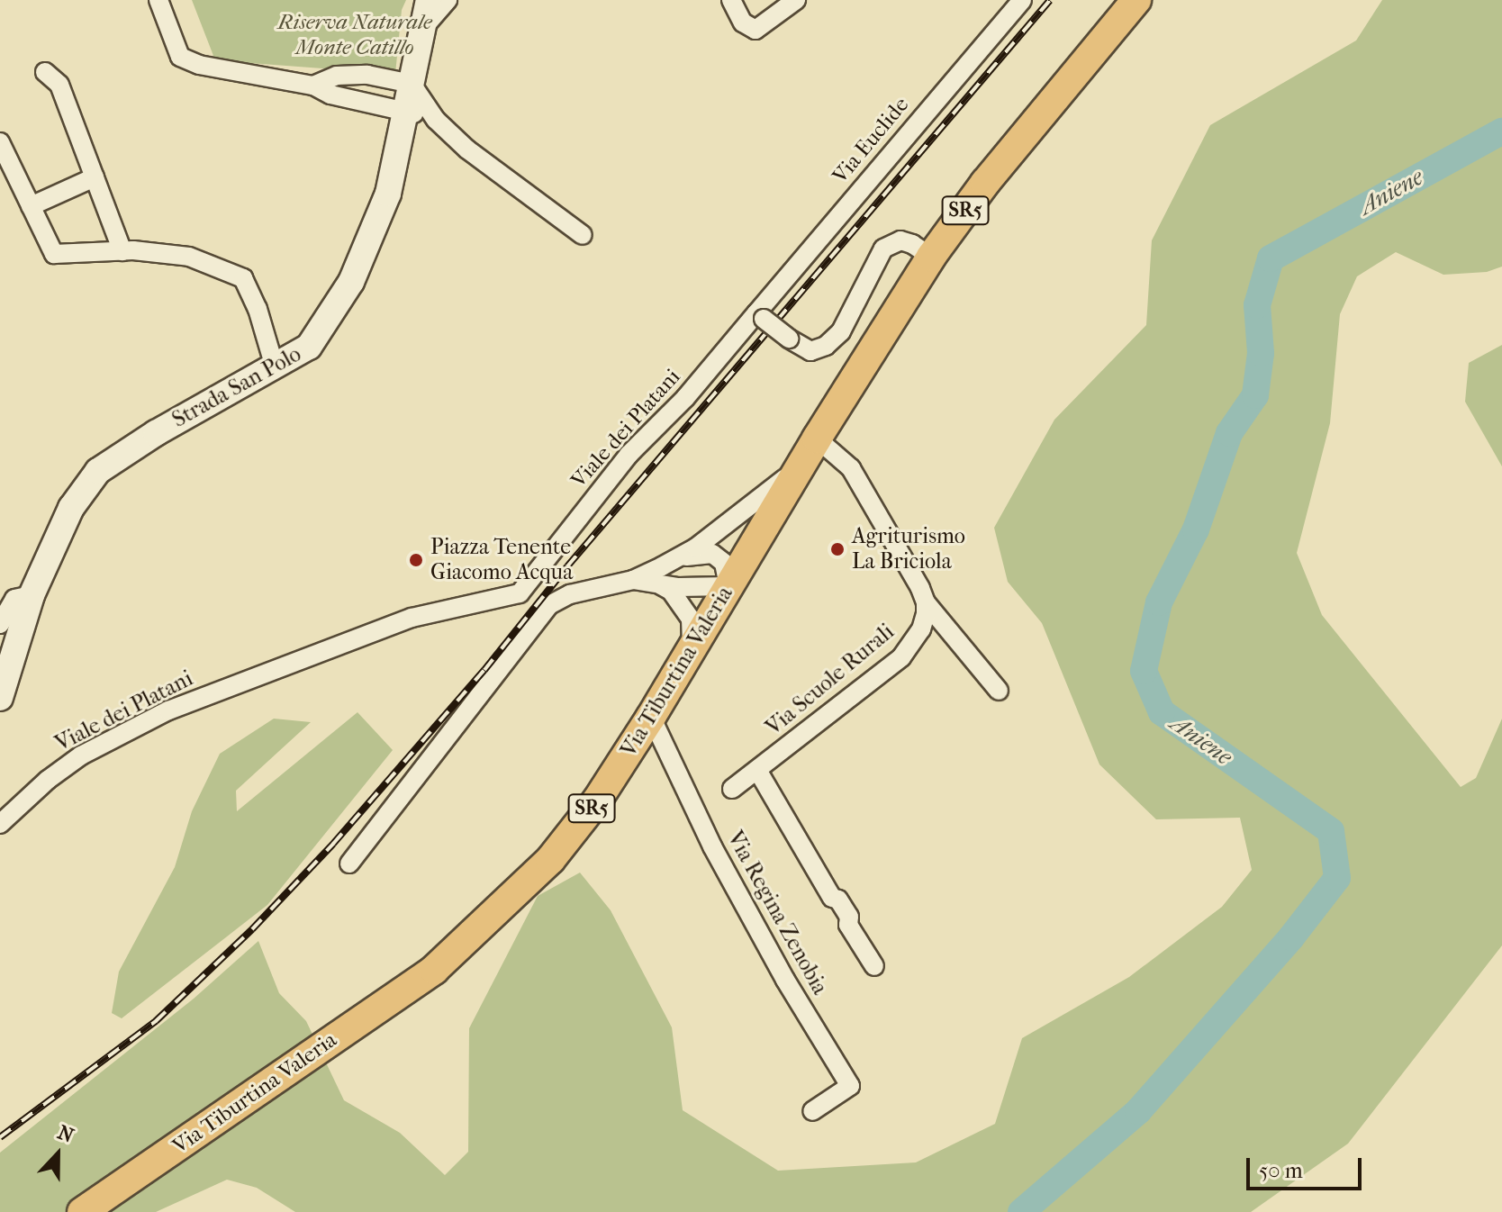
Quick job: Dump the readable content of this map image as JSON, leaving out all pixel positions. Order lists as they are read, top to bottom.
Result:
{
  "streets": {
    "main road": ["SR5", "Via Tiburtina Valeria"],
    "street": [
      "Via Euclide",
      "Strada San Polo",
      "Viale dei Platani",
      "Via Scuole Rurali",
      "Via Regina Zenobia"
    ]
  },
  "crossings": [
    ["Via Euclide", "Viale dei Platani"],
    ["Via Tiburtina Valeria", "Via Regina Zenobia"]
  ],
  "water": ["Aniene"],
  "parks": ["Riserva Naturale Monte Catillo"],
  "places": ["Agriturismo La Briciola", "Piazza Tenente Giacomo Acqua"],
  "scale_bar": "50 m",
  "north": "top"
}
